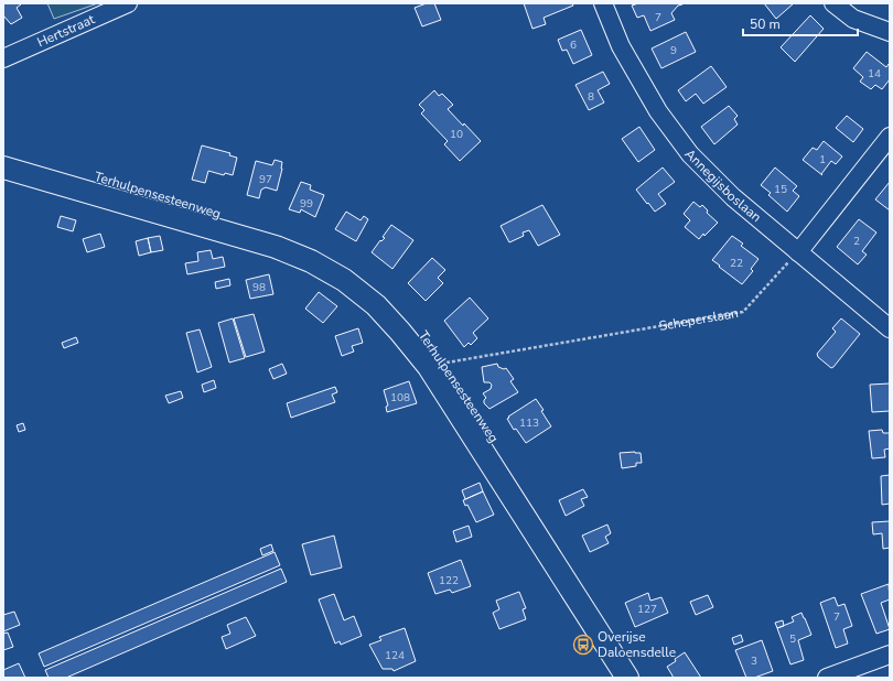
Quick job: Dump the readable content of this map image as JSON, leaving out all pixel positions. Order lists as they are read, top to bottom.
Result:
{
  "streets": {
    "main road": ["Terhulpensesteenweg"],
    "street": ["Hertstraat", "Annegijsboslaan"],
    "path": ["Scheperslaan"]
  },
  "crossings": [
    ["Annegijsboslaan", "Scheperslaan"]
  ],
  "places": {
    "bus stop": ["Overijse Daloensdelle"]
  },
  "house_numbers": [
    "7",
    "6",
    "9",
    "14",
    "8",
    "10",
    "1",
    "97",
    "15",
    "99",
    "2",
    "22",
    "98",
    "108",
    "113",
    "122",
    "127",
    "7",
    "5",
    "124",
    "3"
  ],
  "scale_bar": "50 m"
}
